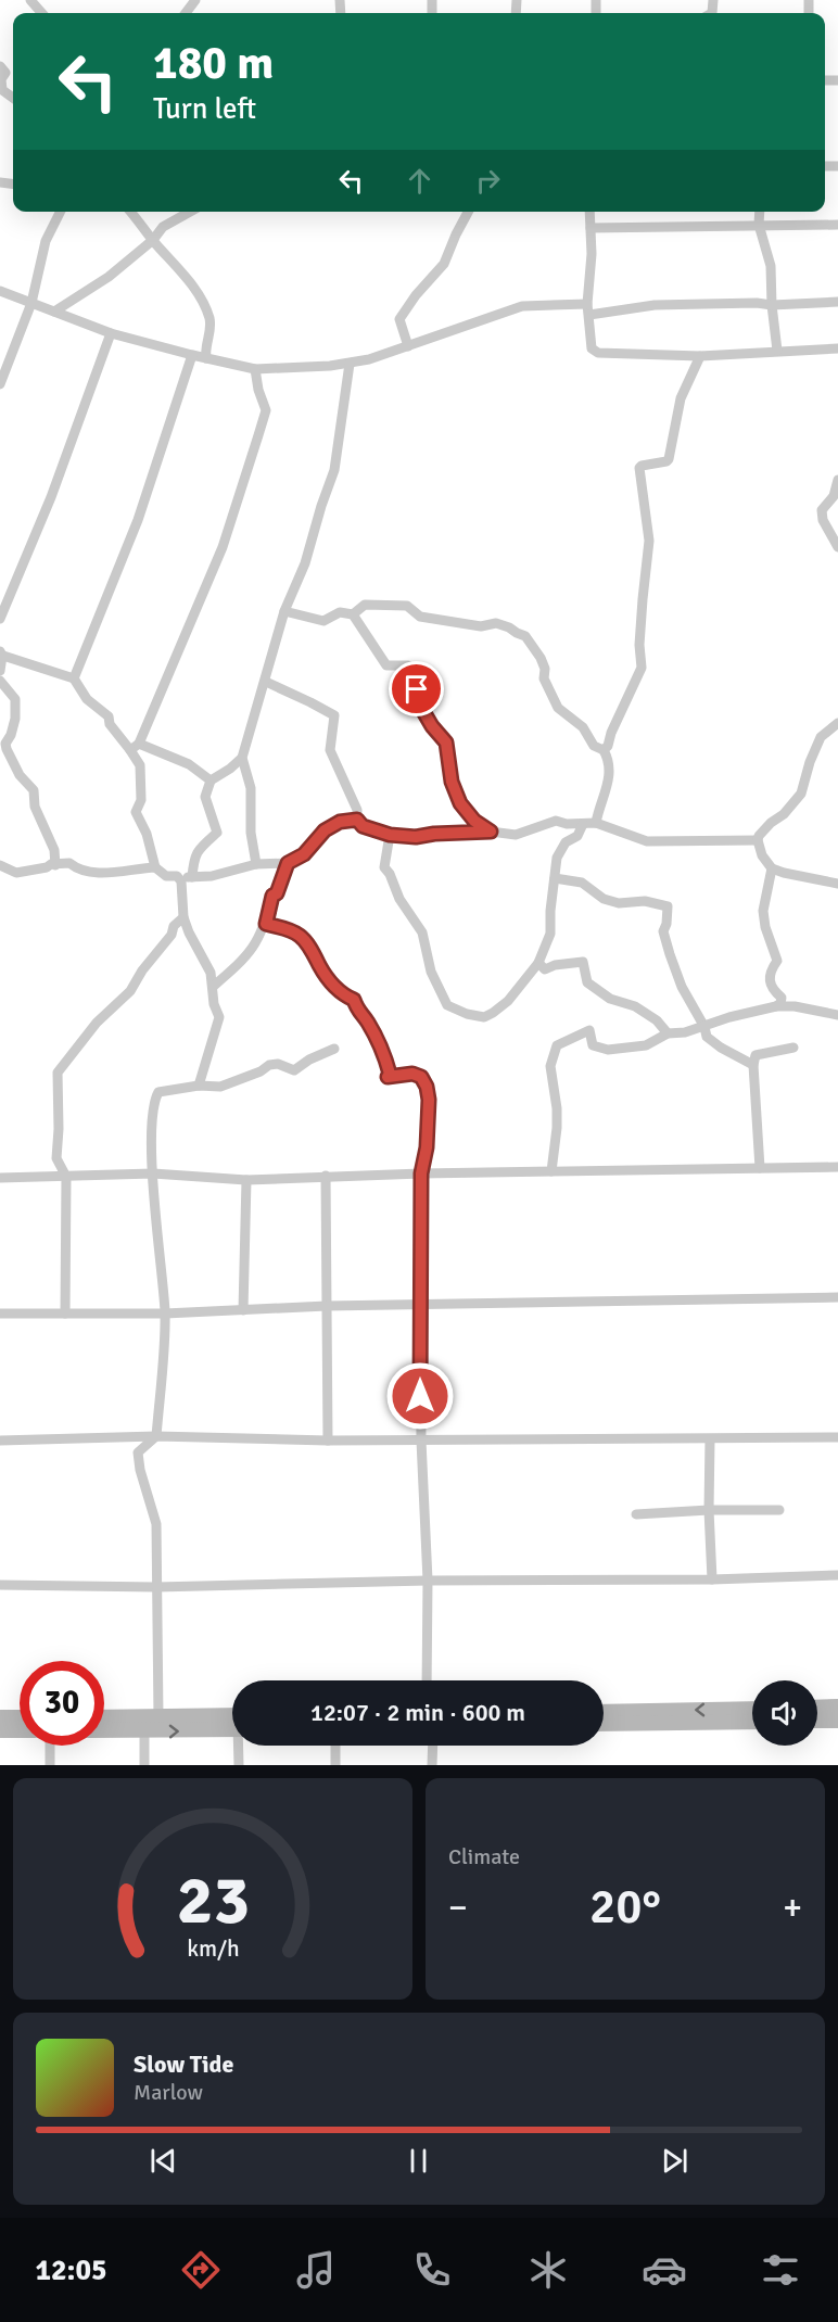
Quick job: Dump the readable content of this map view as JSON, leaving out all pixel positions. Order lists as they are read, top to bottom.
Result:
{
  "page": {
    "turn": ["180 m", "Turn left"],
    "limit": "30",
    "trip": "12:07 · 2 min · 600 m",
    "tile": "Climate",
    "heat": ["−", "20°", "+"],
    "song": ["Slow Tide", "Marlow"],
    "tabs": "12:05",
    "gauge": ["23", "km/h"]
  }
}
